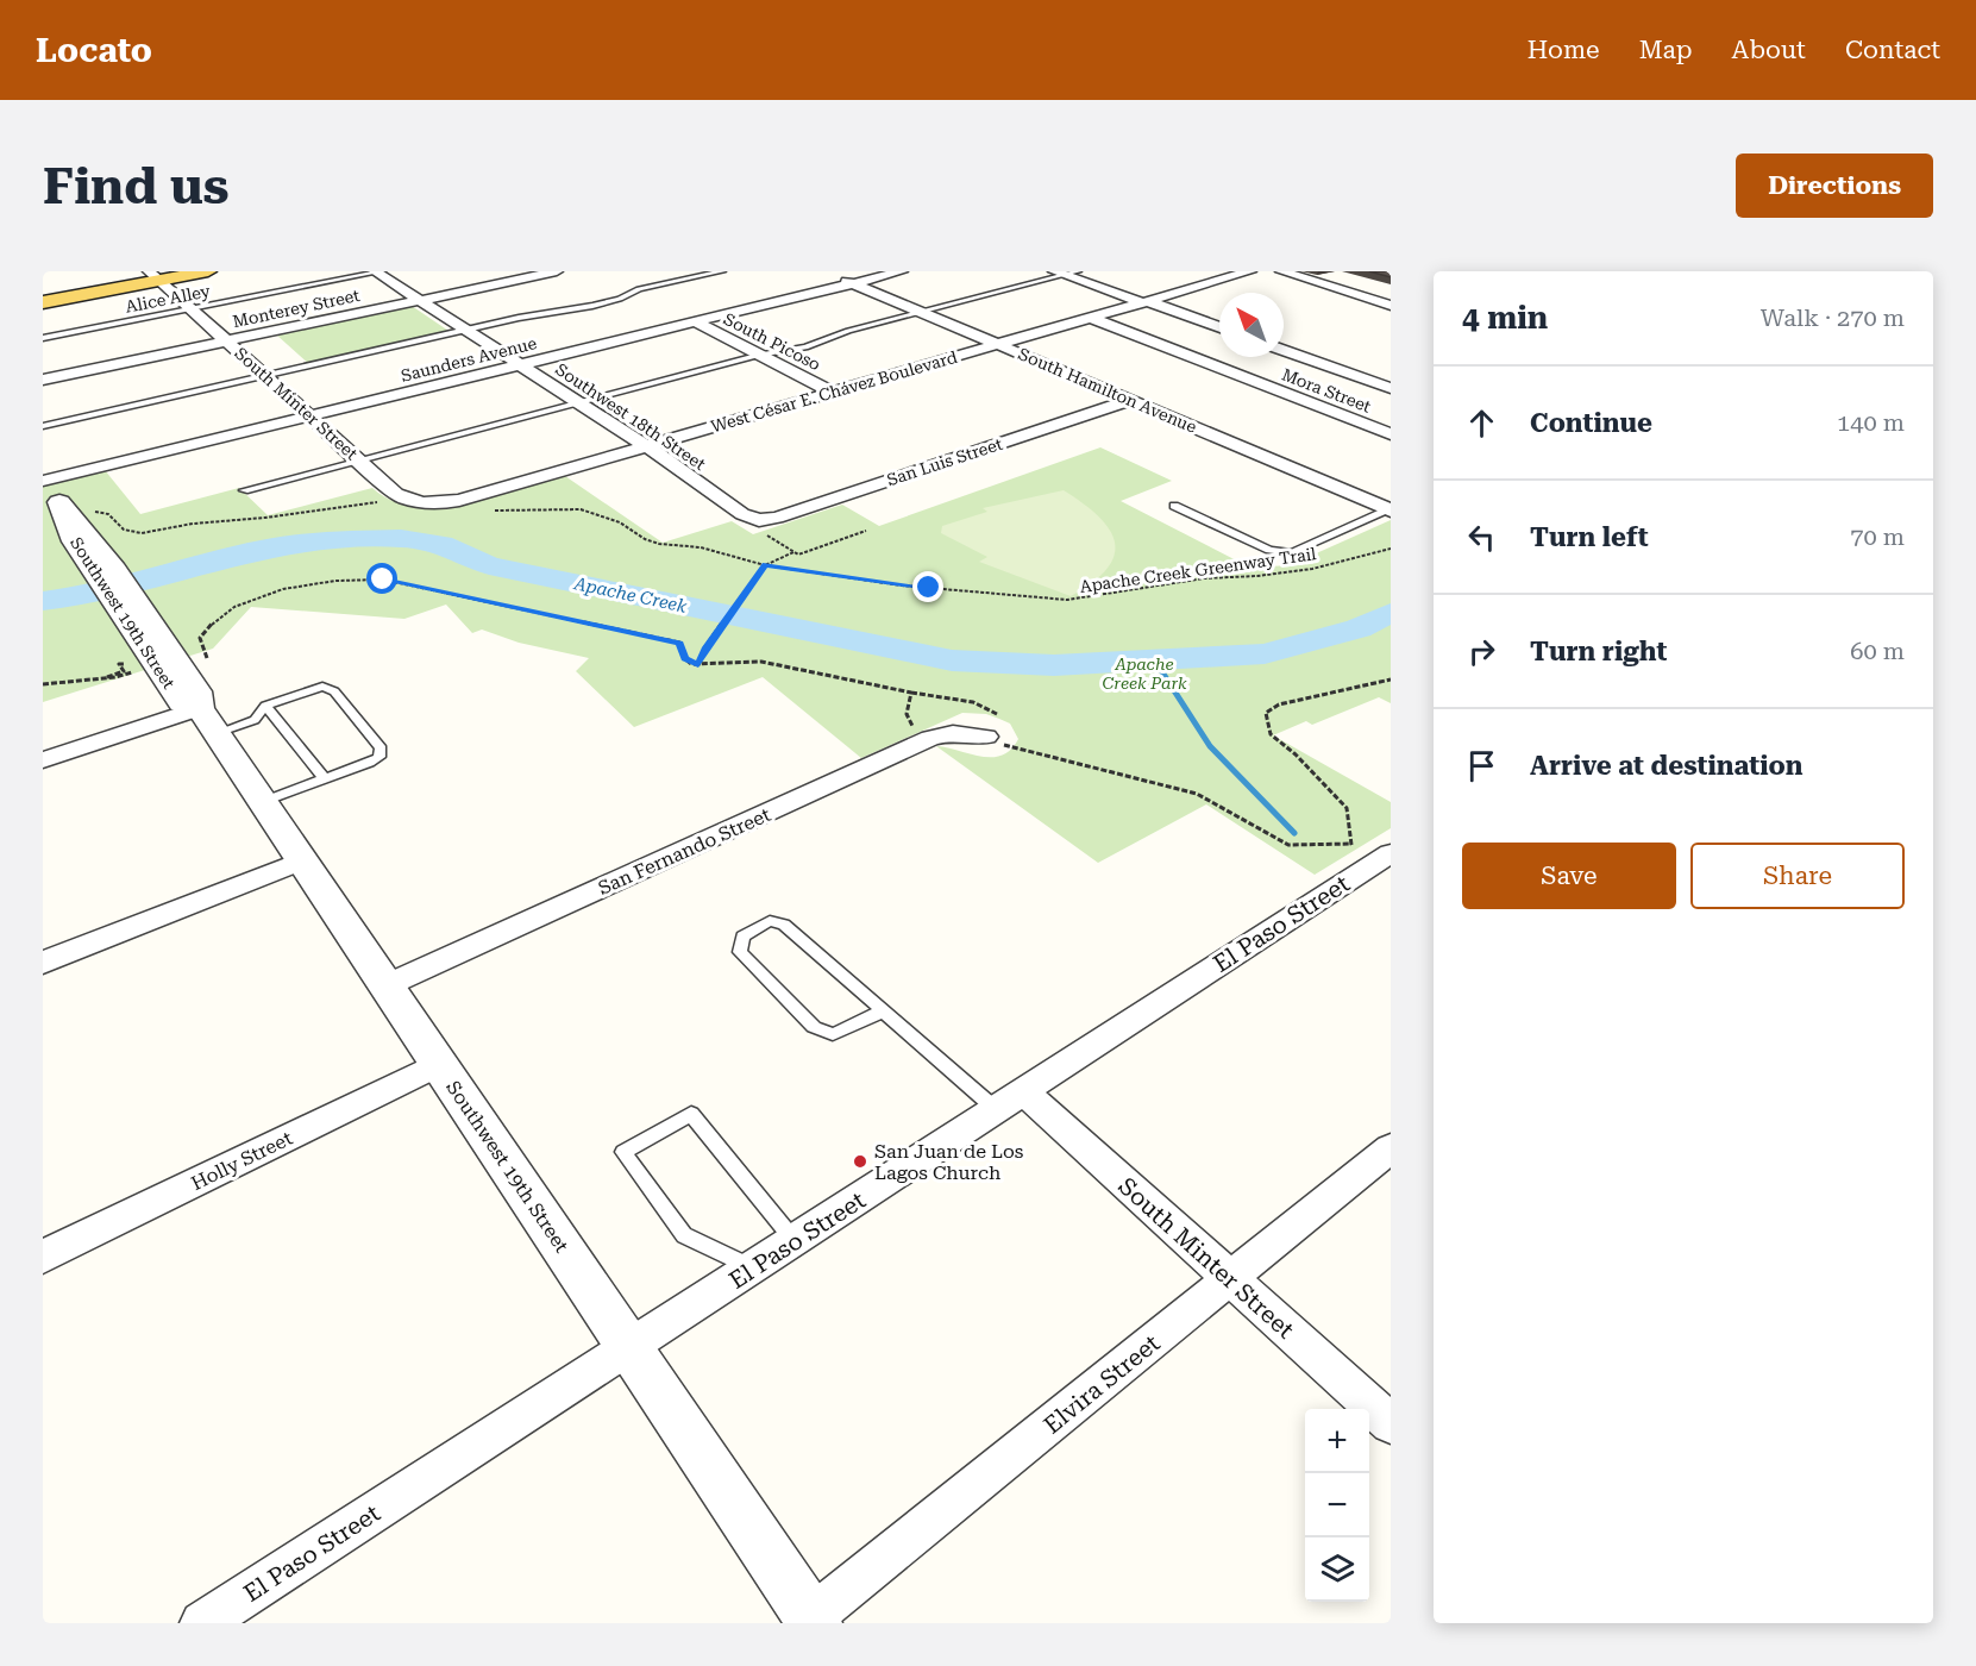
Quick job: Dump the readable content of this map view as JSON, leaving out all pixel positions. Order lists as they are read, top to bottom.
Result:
{
  "streets": {
    "street": [
      "Monterey Street",
      "South Picoso",
      "Saunders Avenue",
      "South Hamilton Avenue",
      "Mora Street",
      "West César E. Chávez Boulevard",
      "South Minter Street",
      "Southwest 18th Street",
      "San Luis Street",
      "Southwest 19th Street",
      "San Fernando Street",
      "El Paso Street",
      "Holly Street",
      "Elvira Street"
    ],
    "lane": ["Alice Alley"],
    "path": ["Apache Creek Greenway Trail"]
  },
  "crossings": [
    ["Alice Alley", "South Minter Street"],
    ["Alice Alley", "Southwest 18th Street"],
    ["Monterey Street", "South Minter Street"],
    ["Monterey Street", "Southwest 18th Street"],
    ["South Picoso", "Saunders Avenue"],
    ["South Picoso", "West César E. Chávez Boulevard"],
    ["Saunders Avenue", "South Hamilton Avenue"],
    ["Saunders Avenue", "South Minter Street"],
    ["Saunders Avenue", "Southwest 18th Street"],
    ["Saunders Avenue", "Southwest 19th Street"],
    ["South Hamilton Avenue", "West César E. Chávez Boulevard"],
    ["South Hamilton Avenue", "San Luis Street"],
    ["Mora Street", "West César E. Chávez Boulevard"],
    ["West César E. Chávez Boulevard", "South Minter Street"],
    ["West César E. Chávez Boulevard", "Southwest 18th Street"],
    ["South Minter Street", "El Paso Street"],
    ["South Minter Street", "Elvira Street"],
    ["Southwest 18th Street", "San Luis Street"],
    ["Southwest 19th Street", "San Fernando Street"],
    ["Southwest 19th Street", "El Paso Street"],
    ["Southwest 19th Street", "Holly Street"],
    ["Southwest 19th Street", "Elvira Street"]
  ],
  "water": ["Apache Creek"],
  "parks": ["Apache Creek Park"],
  "places": ["San Juan de Los Lagos Church"],
  "north": "top left",
  "page": {
    "header": "Locato",
    "nav": [
      "Home",
      "Map",
      "About",
      "Contact"
    ],
    "buttons": [
      "Directions",
      ["Save", "Share"]
    ],
    "title": "Find us",
    "heading": ["4 min", "Walk · 270 m"],
    "list": [
      ["Continue", "140 m"],
      ["Turn left", "70 m"],
      ["Turn right", "60 m"],
      "Arrive at destination"
    ],
    "map_buttons": ["+", "−"]
  }
}
